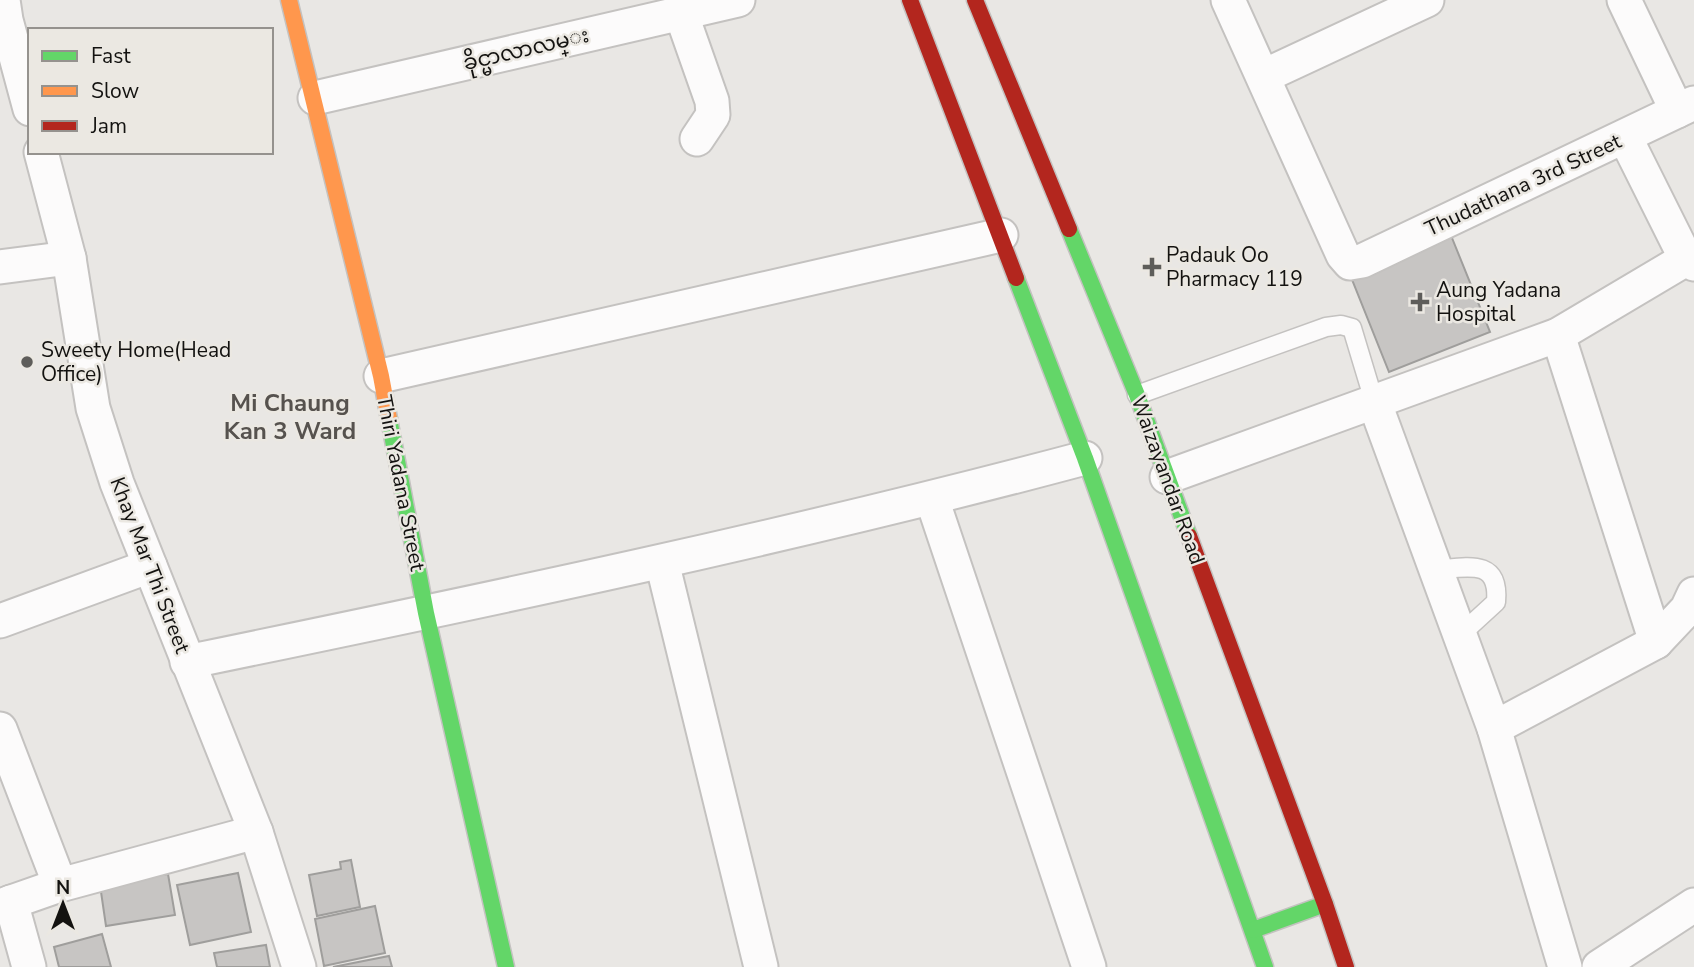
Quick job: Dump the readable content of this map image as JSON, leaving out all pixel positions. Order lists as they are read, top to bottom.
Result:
{
  "streets": {
    "main road": ["Waizayandar Road", "Thiri Yadana Street"],
    "street": ["ခိုင္မာလာလမ္း", "Thudathana 3rd Street", "Khay Mar Thi Street"]
  },
  "crossings": [
    ["ခိုင္မာလာလမ္း", "Thiri Yadana Street"]
  ],
  "districts": ["Mi Chaung Kan 3 Ward"],
  "places": {
    "health": ["Padauk Oo Pharmacy 119", "Aung Yadana Hospital"],
    "other": ["Sweety Home(Head Office)"]
  },
  "legend": ["Fast", "Slow", "Jam"],
  "north": "top"
}
